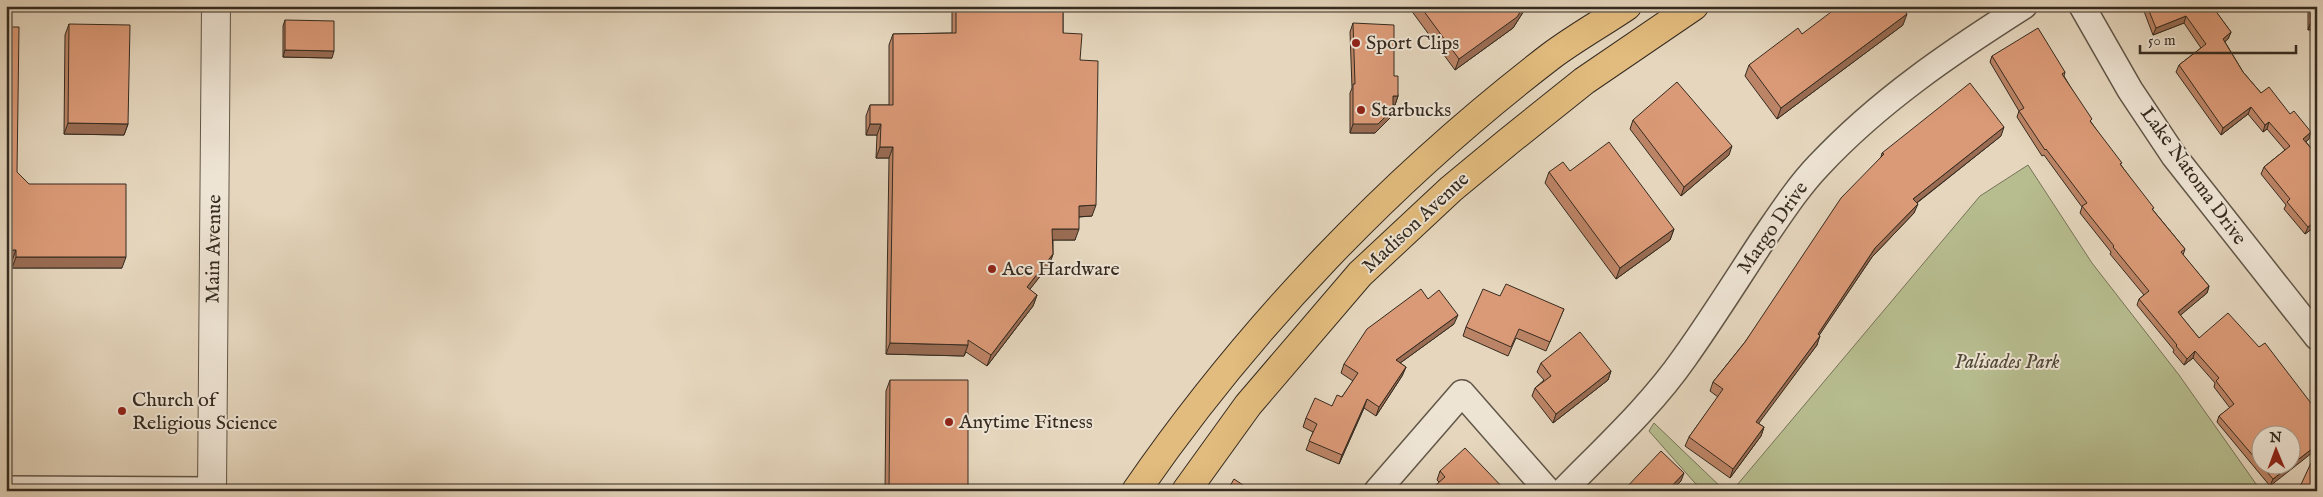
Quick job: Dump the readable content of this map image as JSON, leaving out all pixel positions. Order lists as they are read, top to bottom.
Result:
{
  "streets": {
    "main road": ["Madison Avenue"],
    "street": ["Lake Natoma Drive", "Margo Drive", "Main Avenue"]
  },
  "parks": ["Palisades Park"],
  "places": [
    "Sport Clips",
    "Starbucks",
    "Ace Hardware",
    "Church of Religious Science",
    "Anytime Fitness"
  ],
  "scale_bar": "50 m",
  "north": "top"
}
